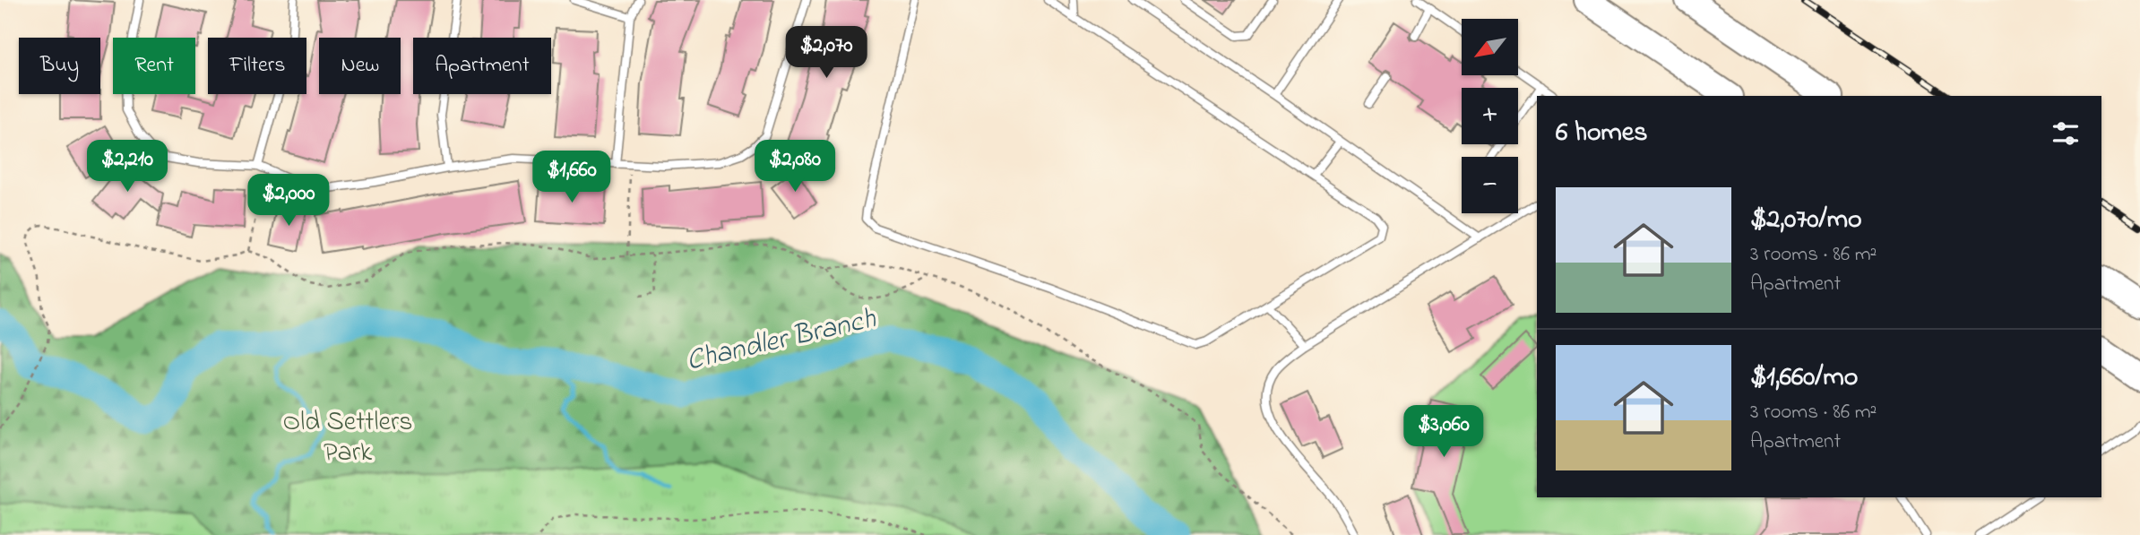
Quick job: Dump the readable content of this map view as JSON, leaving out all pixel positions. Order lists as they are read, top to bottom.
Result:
{
  "water": ["Chandler Branch"],
  "parks": ["Old Settlers Park"],
  "north": "bottom left",
  "page": {
    "map_buttons": ["+", "−"],
    "price": [
      "$2,070",
      "$2,210",
      "$2,080",
      "$1,660",
      "$2,000",
      "$3,060"
    ],
    "chip": [
      "Buy",
      "Rent",
      "Filters",
      "New",
      "Apartment"
    ],
    "heading": "6 homes",
    "list": [
      {
        "name": "$2,070/mo",
        "note": "3 rooms · 86 m² · Apartment"
      },
      {
        "name": "$1,660/mo",
        "note": "3 rooms · 86 m² · Apartment"
      }
    ]
  }
}
